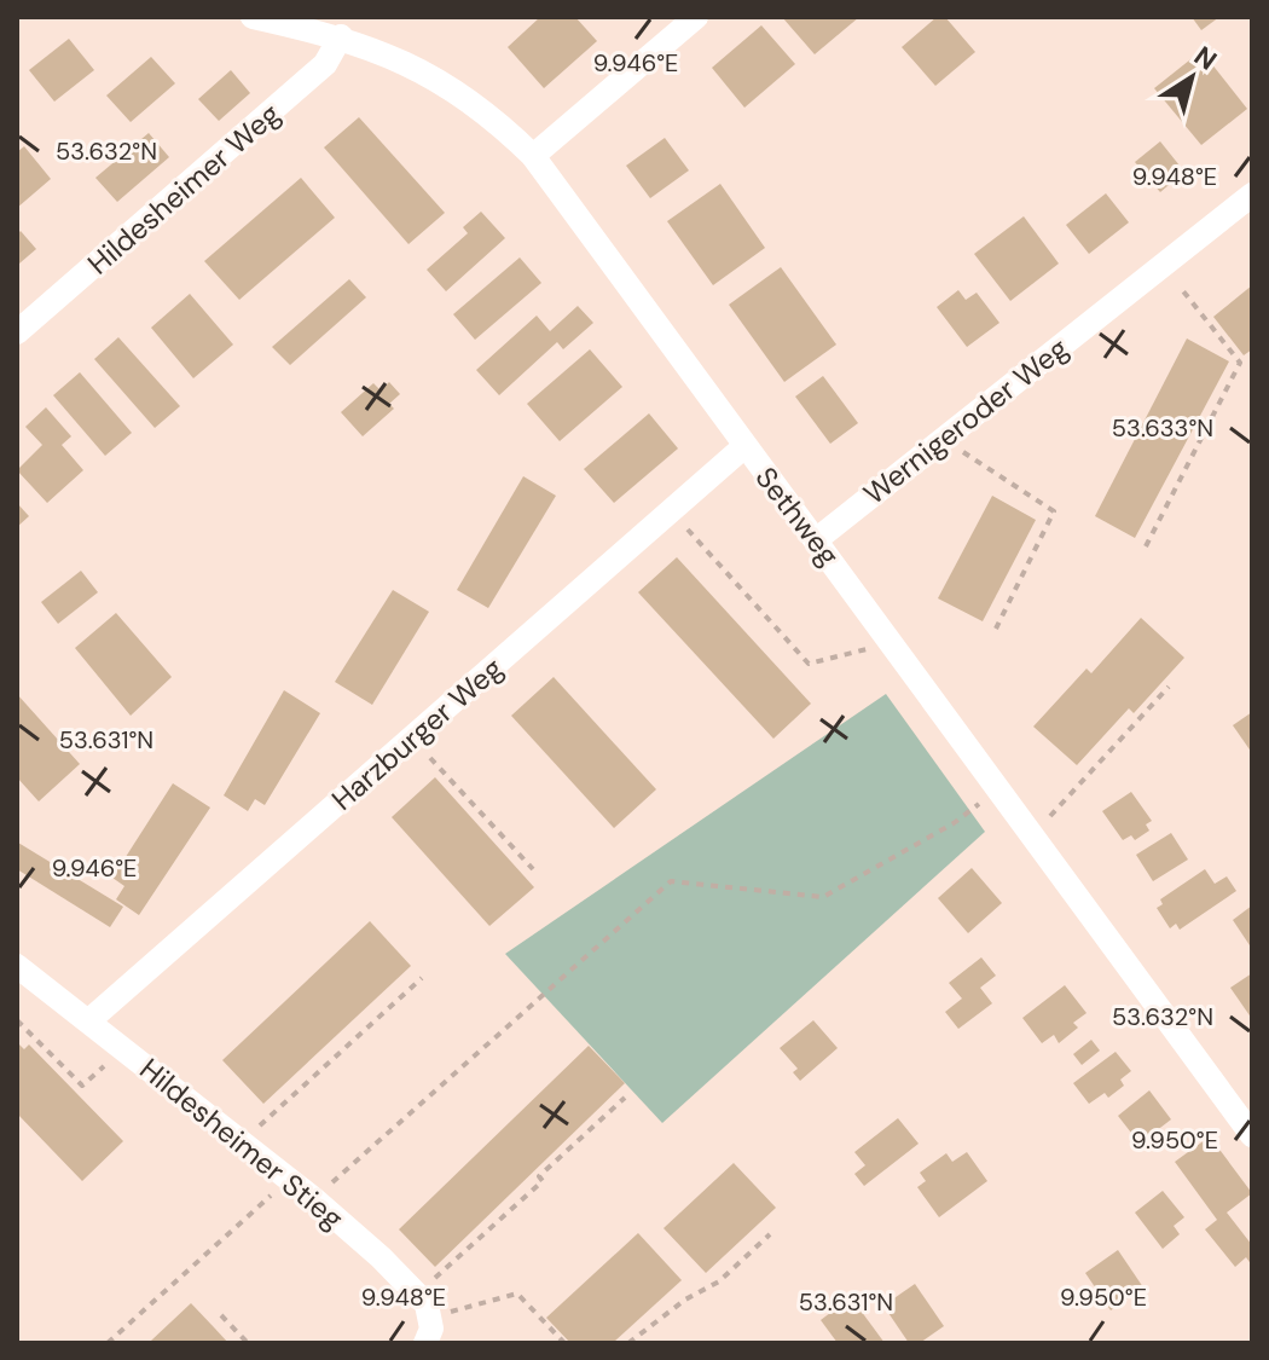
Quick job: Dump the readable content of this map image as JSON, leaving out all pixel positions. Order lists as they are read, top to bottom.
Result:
{
  "streets": {
    "street": [
      "Hildesheimer Weg",
      "Wernigeroder Weg",
      "Sethweg",
      "Harzburger Weg",
      "Hildesheimer Stieg"
    ]
  },
  "crossings": [
    ["Hildesheimer Weg", "Sethweg"],
    ["Wernigeroder Weg", "Sethweg"],
    ["Sethweg", "Harzburger Weg"],
    ["Harzburger Weg", "Hildesheimer Stieg"]
  ],
  "north": "top right",
  "coordinates": [
    "9.946°E",
    "53.632°N",
    "9.948°E",
    "53.633°N",
    "53.631°N",
    "9.950°E"
  ]
}
